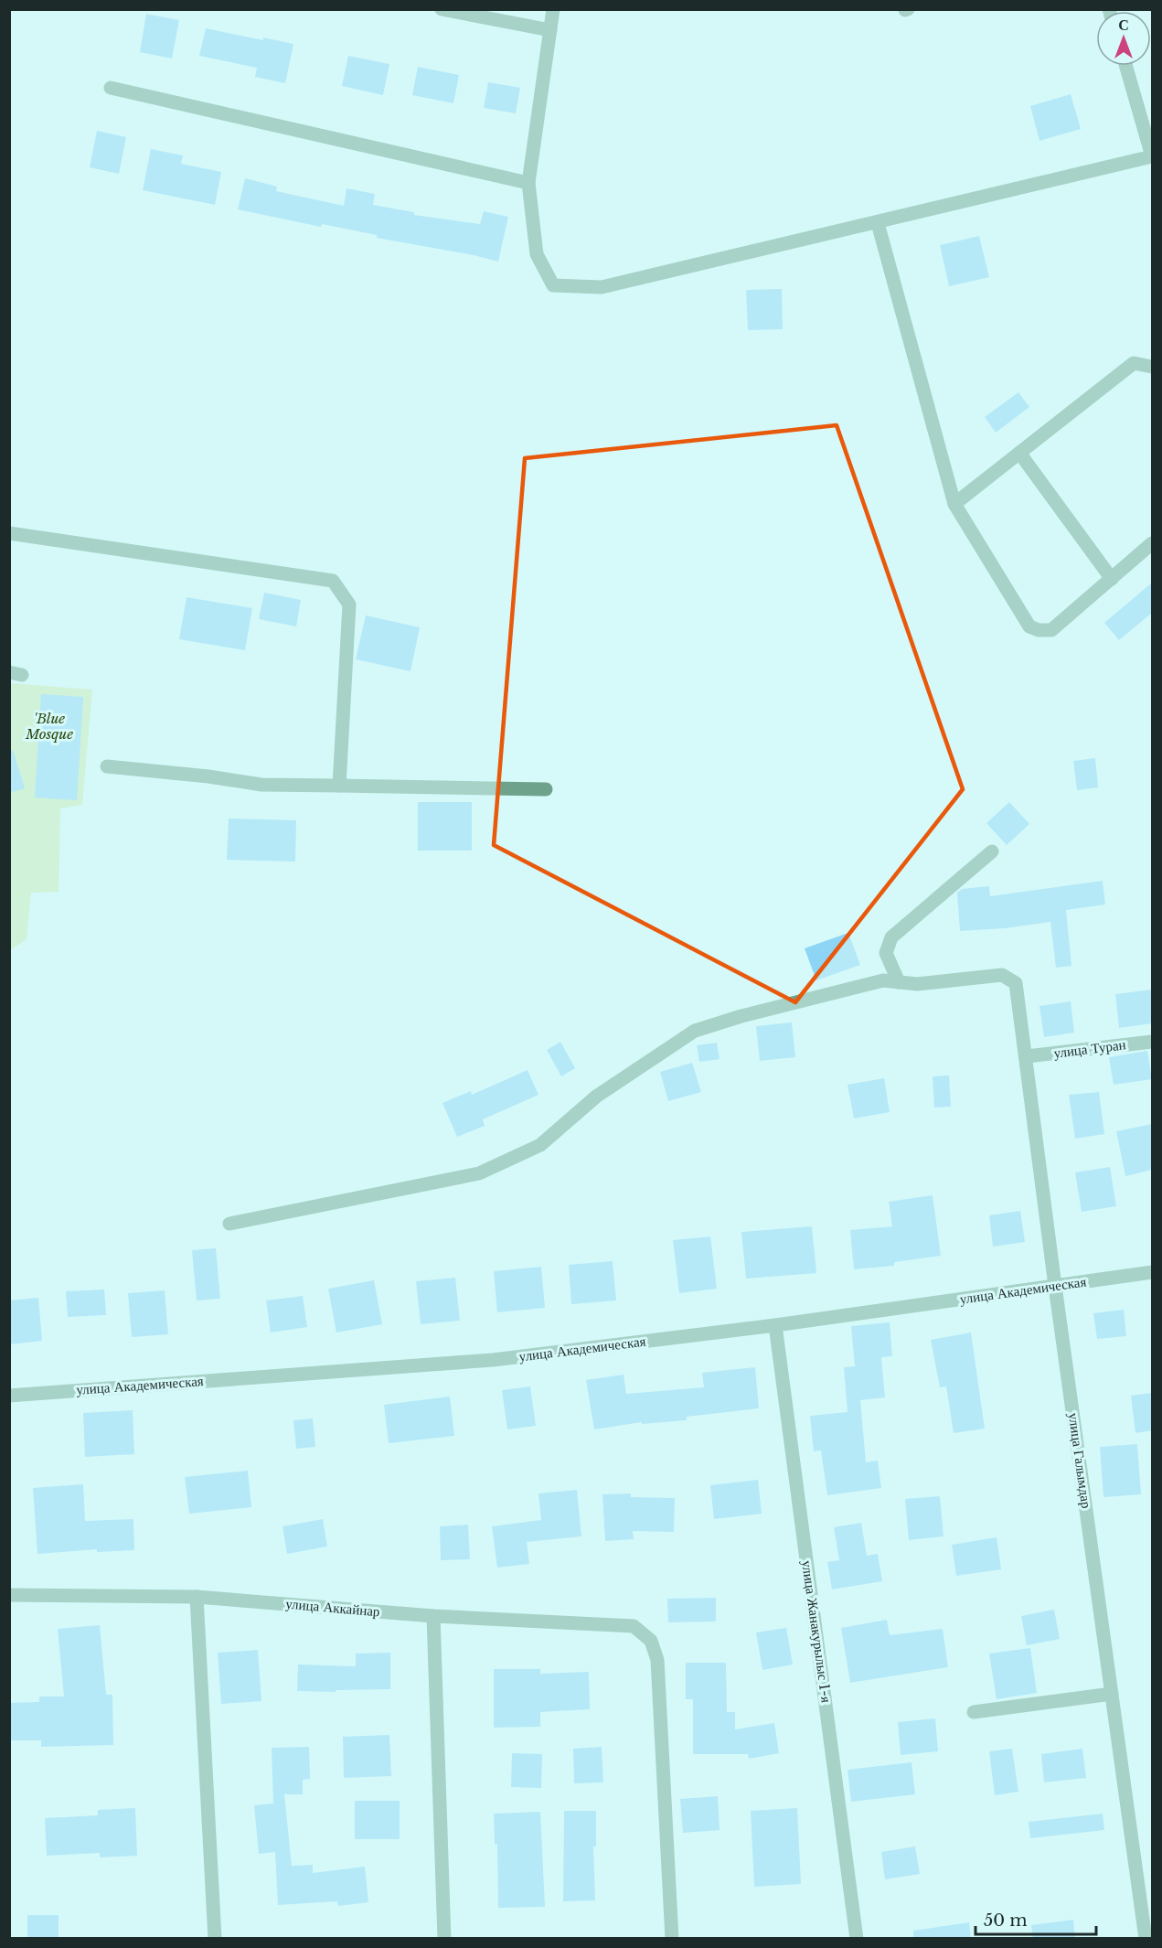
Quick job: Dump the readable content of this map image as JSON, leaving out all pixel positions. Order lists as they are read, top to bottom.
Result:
{
  "streets": {
    "street": [
      "улица Туран",
      "улица Академическая",
      "улица Галымдар",
      "улица Аккайнар",
      "улица Жанакурылыс 1-я"
    ]
  },
  "crossings": [
    ["улица Туран", "улица Галымдар"],
    ["улица Академическая", "улица Галымдар"],
    ["улица Академическая", "улица Жанакурылыс 1-я"]
  ],
  "parks": ["'Blue Mosque"],
  "scale_bar": "50 m",
  "north": "top"
}
